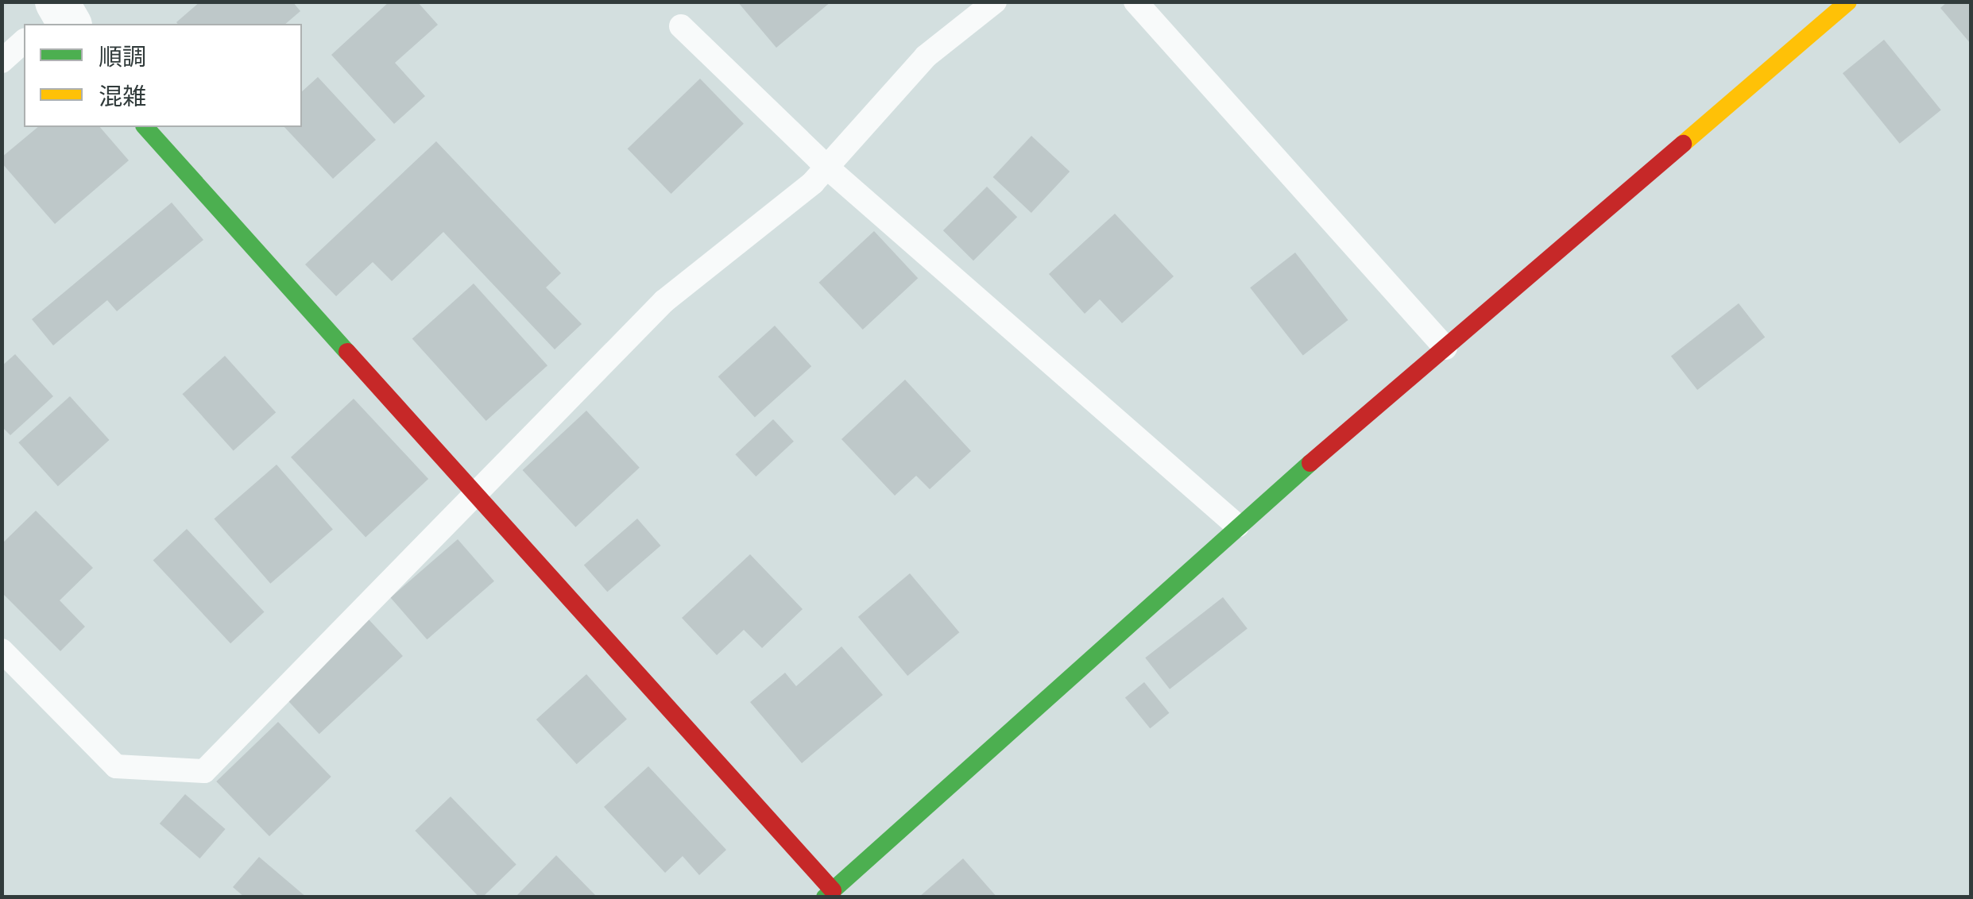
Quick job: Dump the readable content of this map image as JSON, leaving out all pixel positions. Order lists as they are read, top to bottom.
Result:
{
  "legend": ["順調", "混雑"]
}
